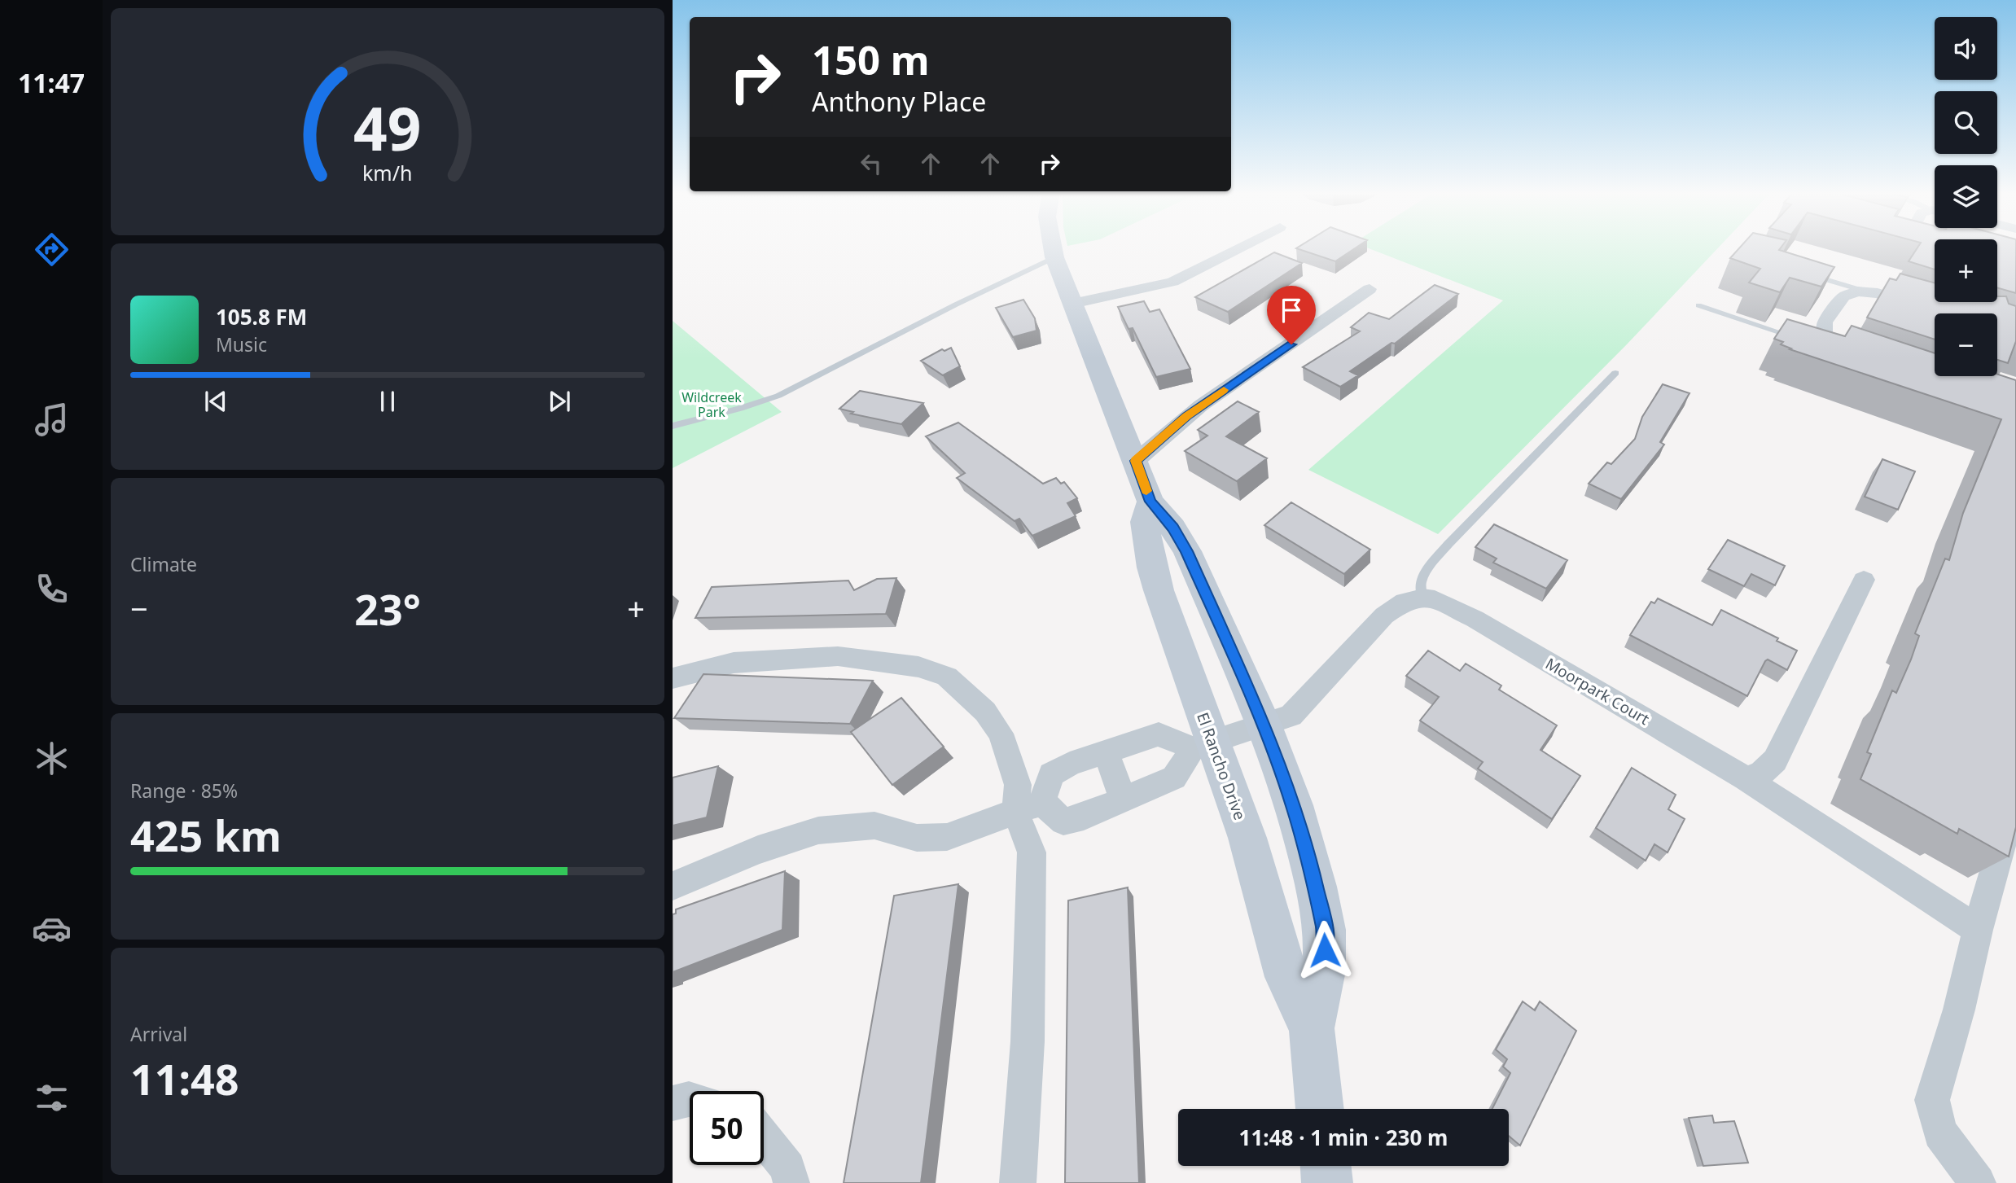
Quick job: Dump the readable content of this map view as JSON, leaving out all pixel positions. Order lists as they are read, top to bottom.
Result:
{
  "streets": {
    "main road": ["El Rancho Drive"],
    "street": ["Moorpark Court"]
  },
  "parks": ["Wildcreek Park"],
  "page": {
    "tabs": "11:47",
    "map_buttons": ["+", "−"],
    "turn": ["150 m", "Anthony Place"],
    "song": ["105.8 FM", "Music"],
    "tile": [
      "Climate",
      ["Range · 85%", "425 km"],
      ["Arrival", "11:48"]
    ],
    "heat": ["−", "23°", "+"],
    "limit": "50",
    "trip": "11:48 · 1 min · 230 m",
    "gauge": ["49", "km/h"]
  }
}
